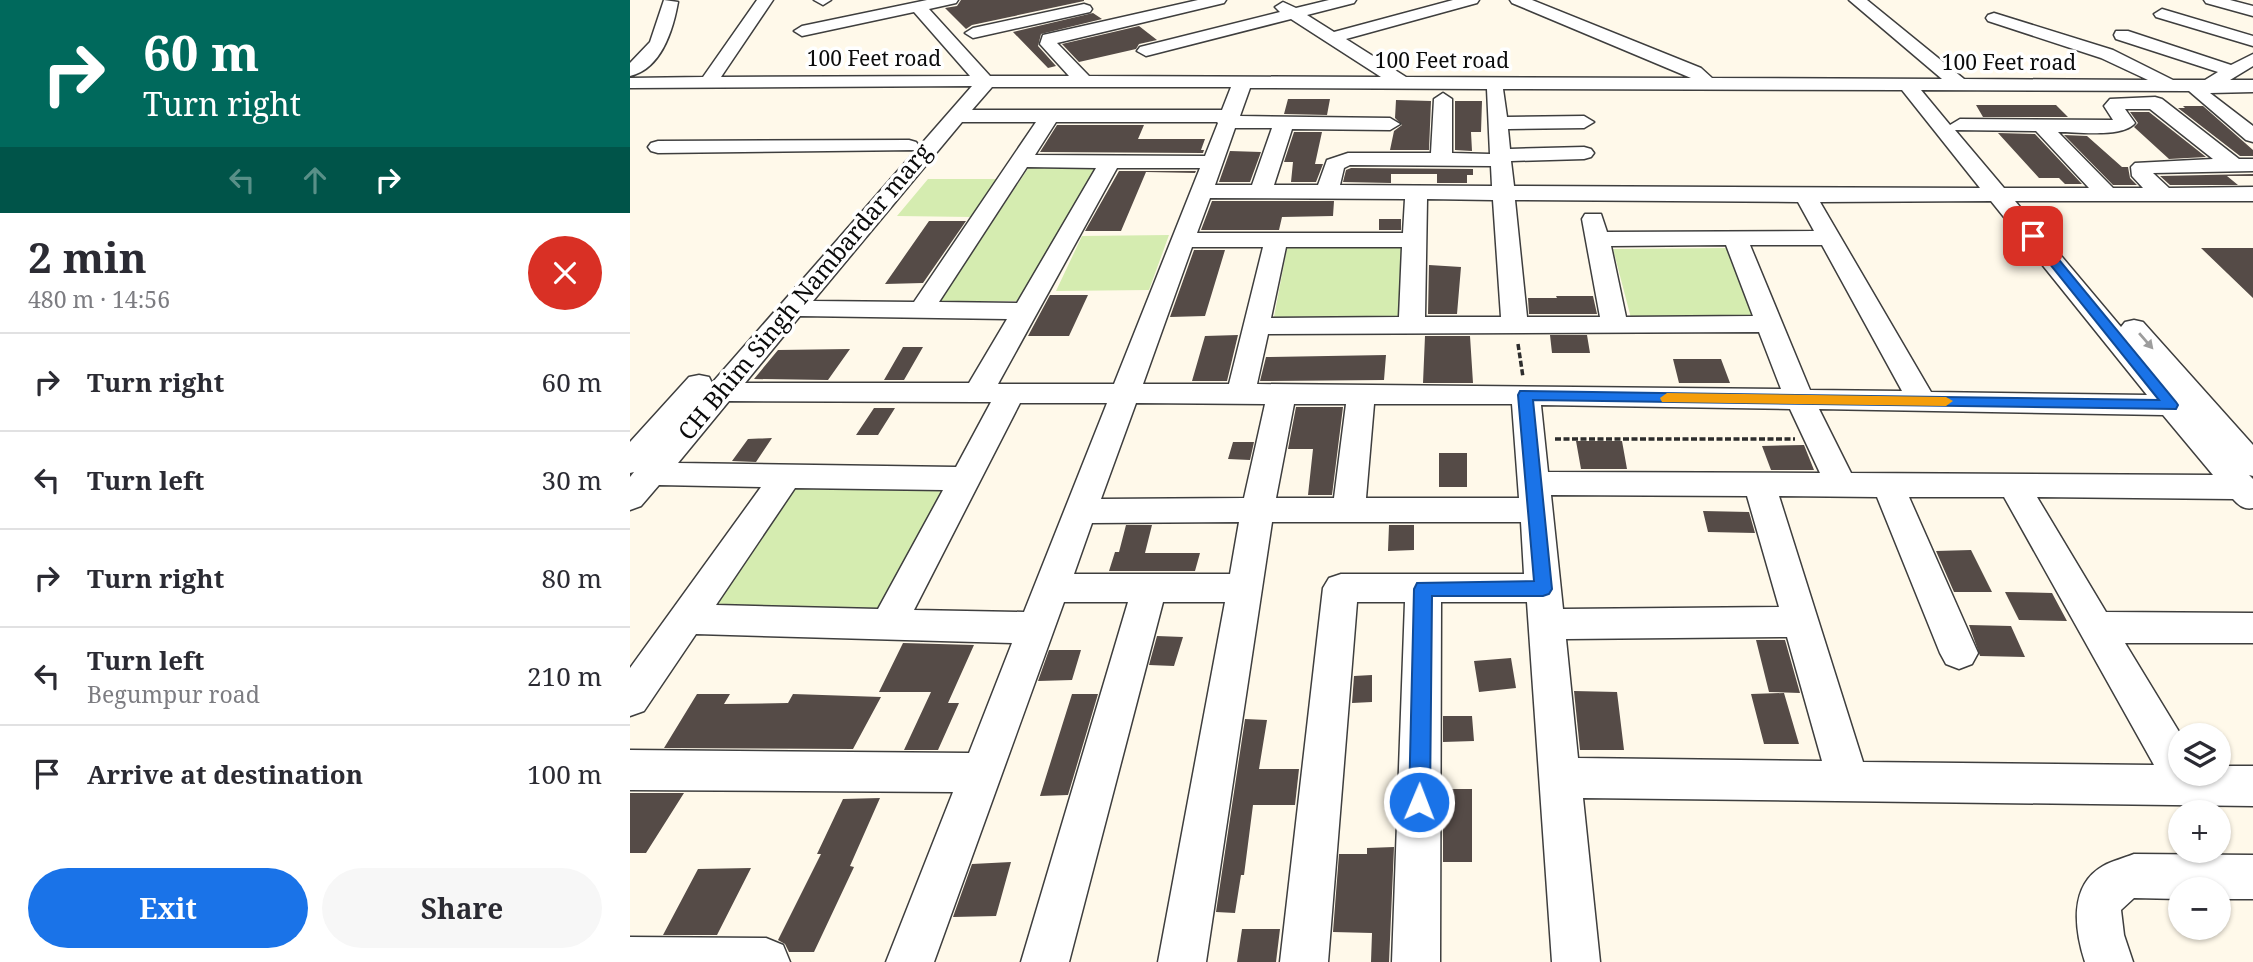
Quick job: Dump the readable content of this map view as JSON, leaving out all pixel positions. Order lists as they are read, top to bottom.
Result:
{
  "streets": {
    "street": ["100 Feet road", "CH Bhim Singh Nambardar marg"]
  },
  "crossings": [
    ["100 Feet road", "CH Bhim Singh Nambardar marg"]
  ],
  "page": {
    "turn": ["60 m", "Turn right"],
    "heading": ["2 min", "480 m · 14:56"],
    "list": [
      {
        "name": "Turn right",
        "value": "60 m"
      },
      {
        "name": "Turn left",
        "value": "30 m"
      },
      {
        "name": "Turn right",
        "value": "80 m"
      },
      {
        "name": "Turn left",
        "note": "Begumpur road",
        "value": "210 m"
      },
      {
        "name": "Arrive at destination",
        "value": "100 m"
      }
    ],
    "map_buttons": ["+", "−"],
    "buttons": ["Exit", "Share"]
  }
}
